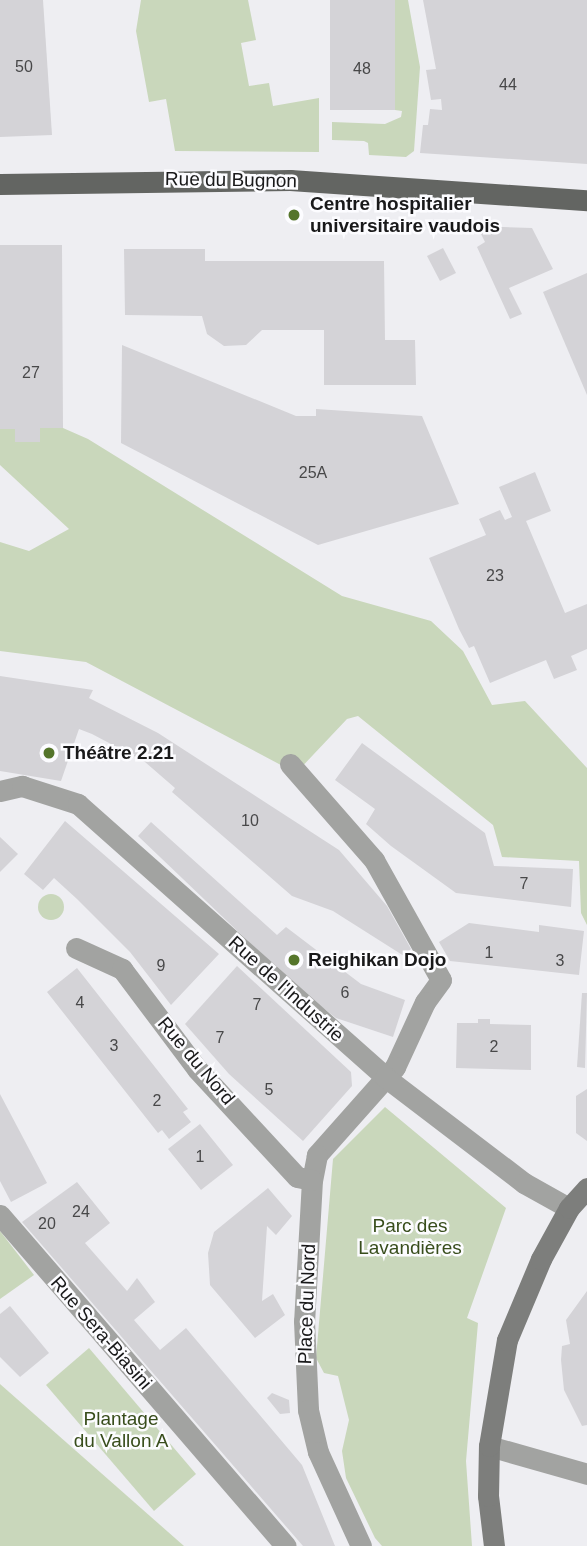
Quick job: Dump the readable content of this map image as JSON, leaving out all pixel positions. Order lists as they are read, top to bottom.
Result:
{
  "streets": {
    "main road": ["Rue du Bugnon"],
    "street": [
      "Rue de l'Industrie",
      "Rue du Nord",
      "Place du Nord",
      "Rue Sera-Biasini"
    ]
  },
  "crossings": [
    ["Rue de l'Industrie", "Place du Nord"],
    ["Rue du Nord", "Place du Nord"]
  ],
  "parks": ["Parc des Lavandières", "Plantage du Vallon A"],
  "places": ["Centre hospitalier universitaire vaudois", "Théâtre 2.21", "Reighikan Dojo"],
  "house_numbers": [
    "50",
    "48",
    "44",
    "27",
    "25A",
    "23",
    "10",
    "7",
    "1",
    "3",
    "9",
    "6",
    "4",
    "7",
    "7",
    "3",
    "2",
    "5",
    "2",
    "1",
    "24",
    "20"
  ]
}
